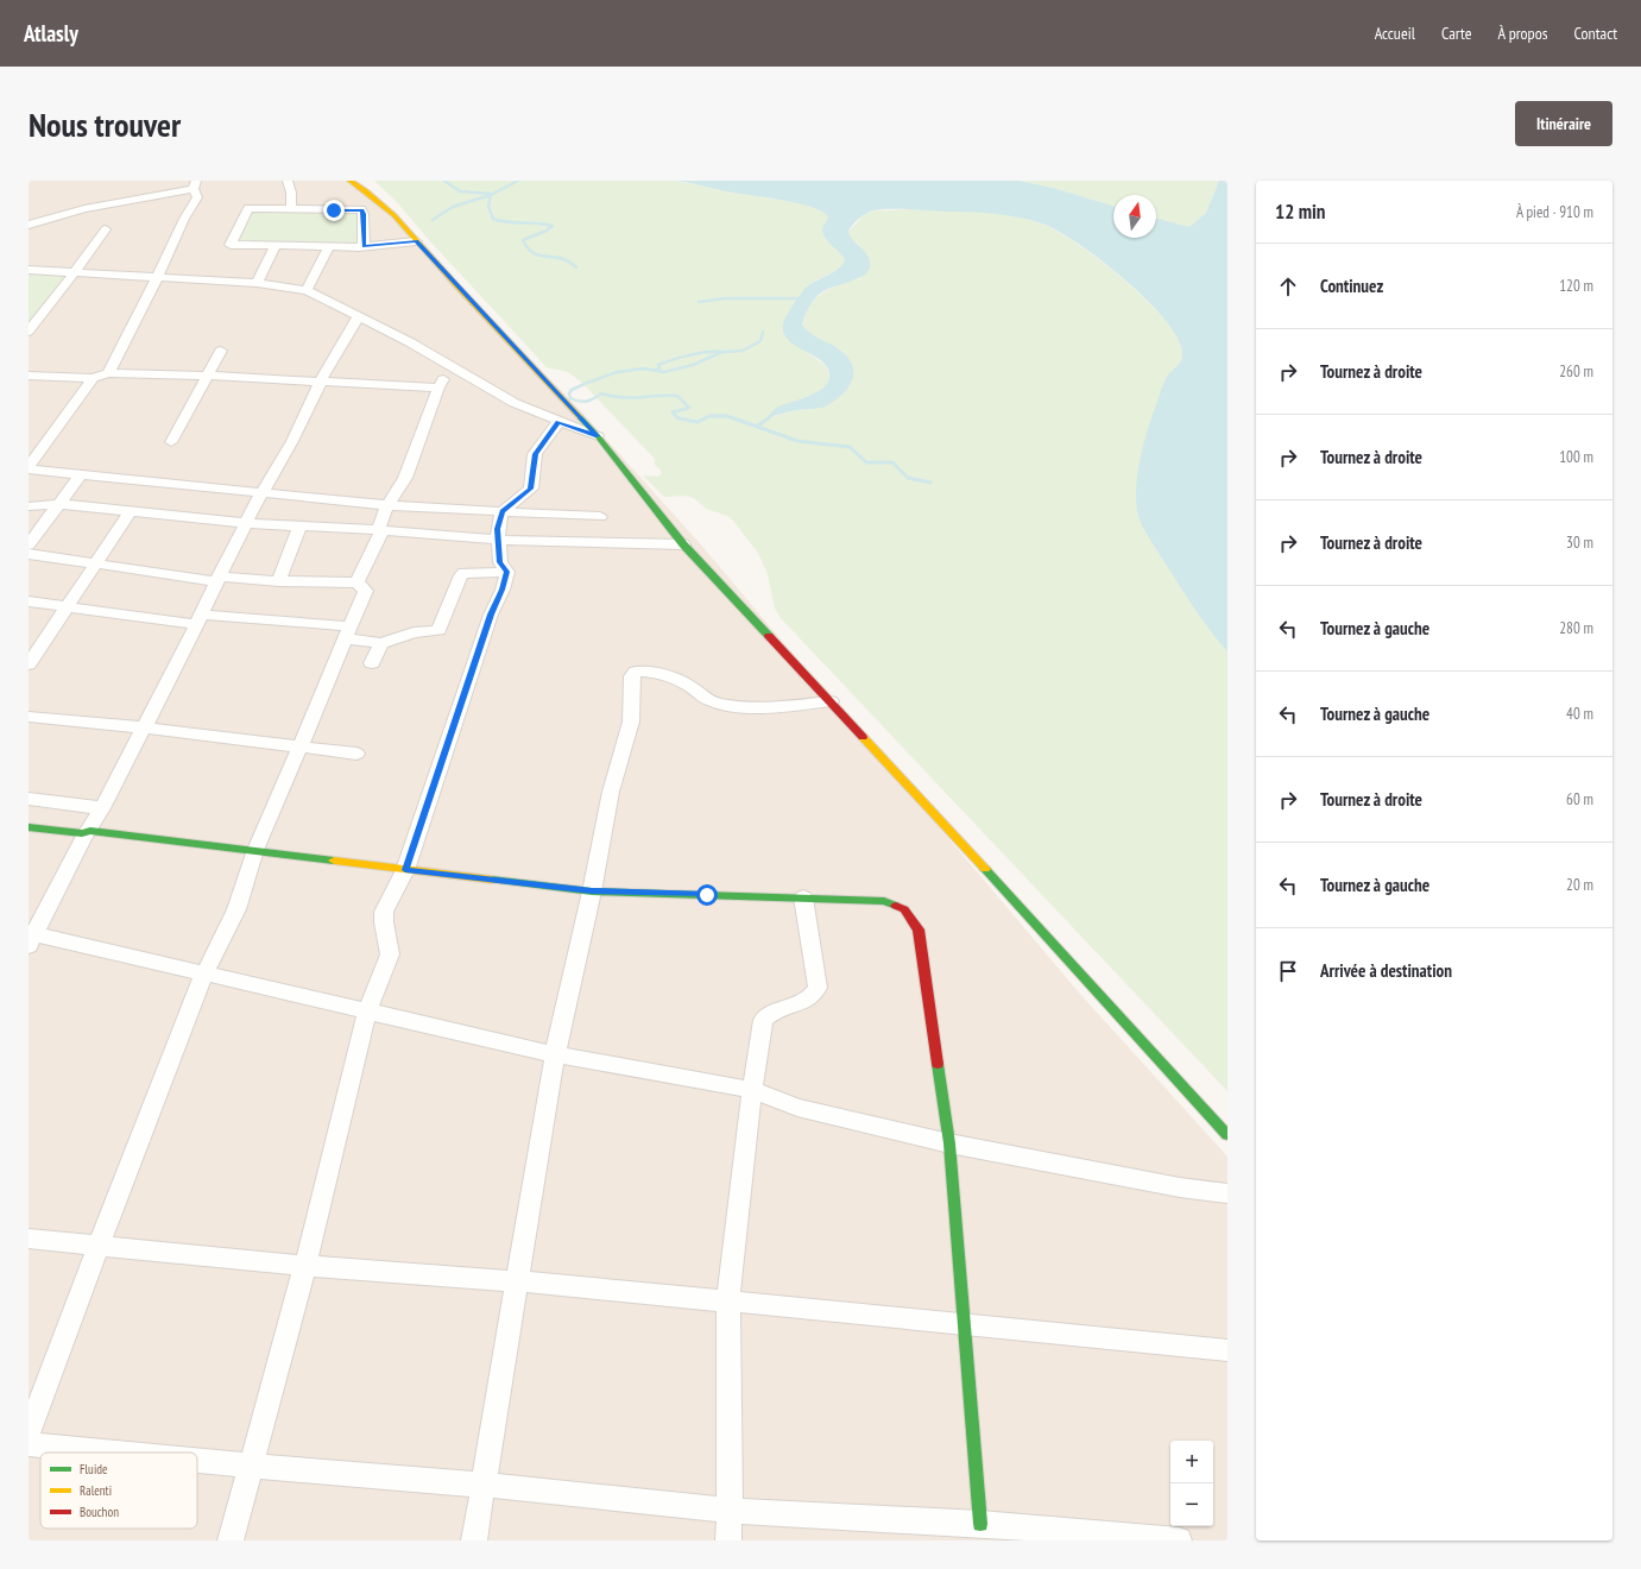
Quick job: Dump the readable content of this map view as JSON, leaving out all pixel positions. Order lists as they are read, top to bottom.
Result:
{
  "legend": ["Fluide", "Ralenti", "Bouchon"],
  "north": "top",
  "page": {
    "header": "Atlasly",
    "nav": [
      "Accueil",
      "Carte",
      "À propos",
      "Contact"
    ],
    "buttons": "Itinéraire",
    "title": "Nous trouver",
    "heading": ["12 min", "À pied · 910 m"],
    "list": [
      ["Continuez", "120 m"],
      ["Tournez à droite", "260 m"],
      ["Tournez à droite", "100 m"],
      ["Tournez à droite", "30 m"],
      ["Tournez à gauche", "280 m"],
      ["Tournez à gauche", "40 m"],
      ["Tournez à droite", "60 m"],
      ["Tournez à gauche", "20 m"],
      "Arrivée à destination"
    ],
    "map_buttons": ["+", "−"]
  }
}
